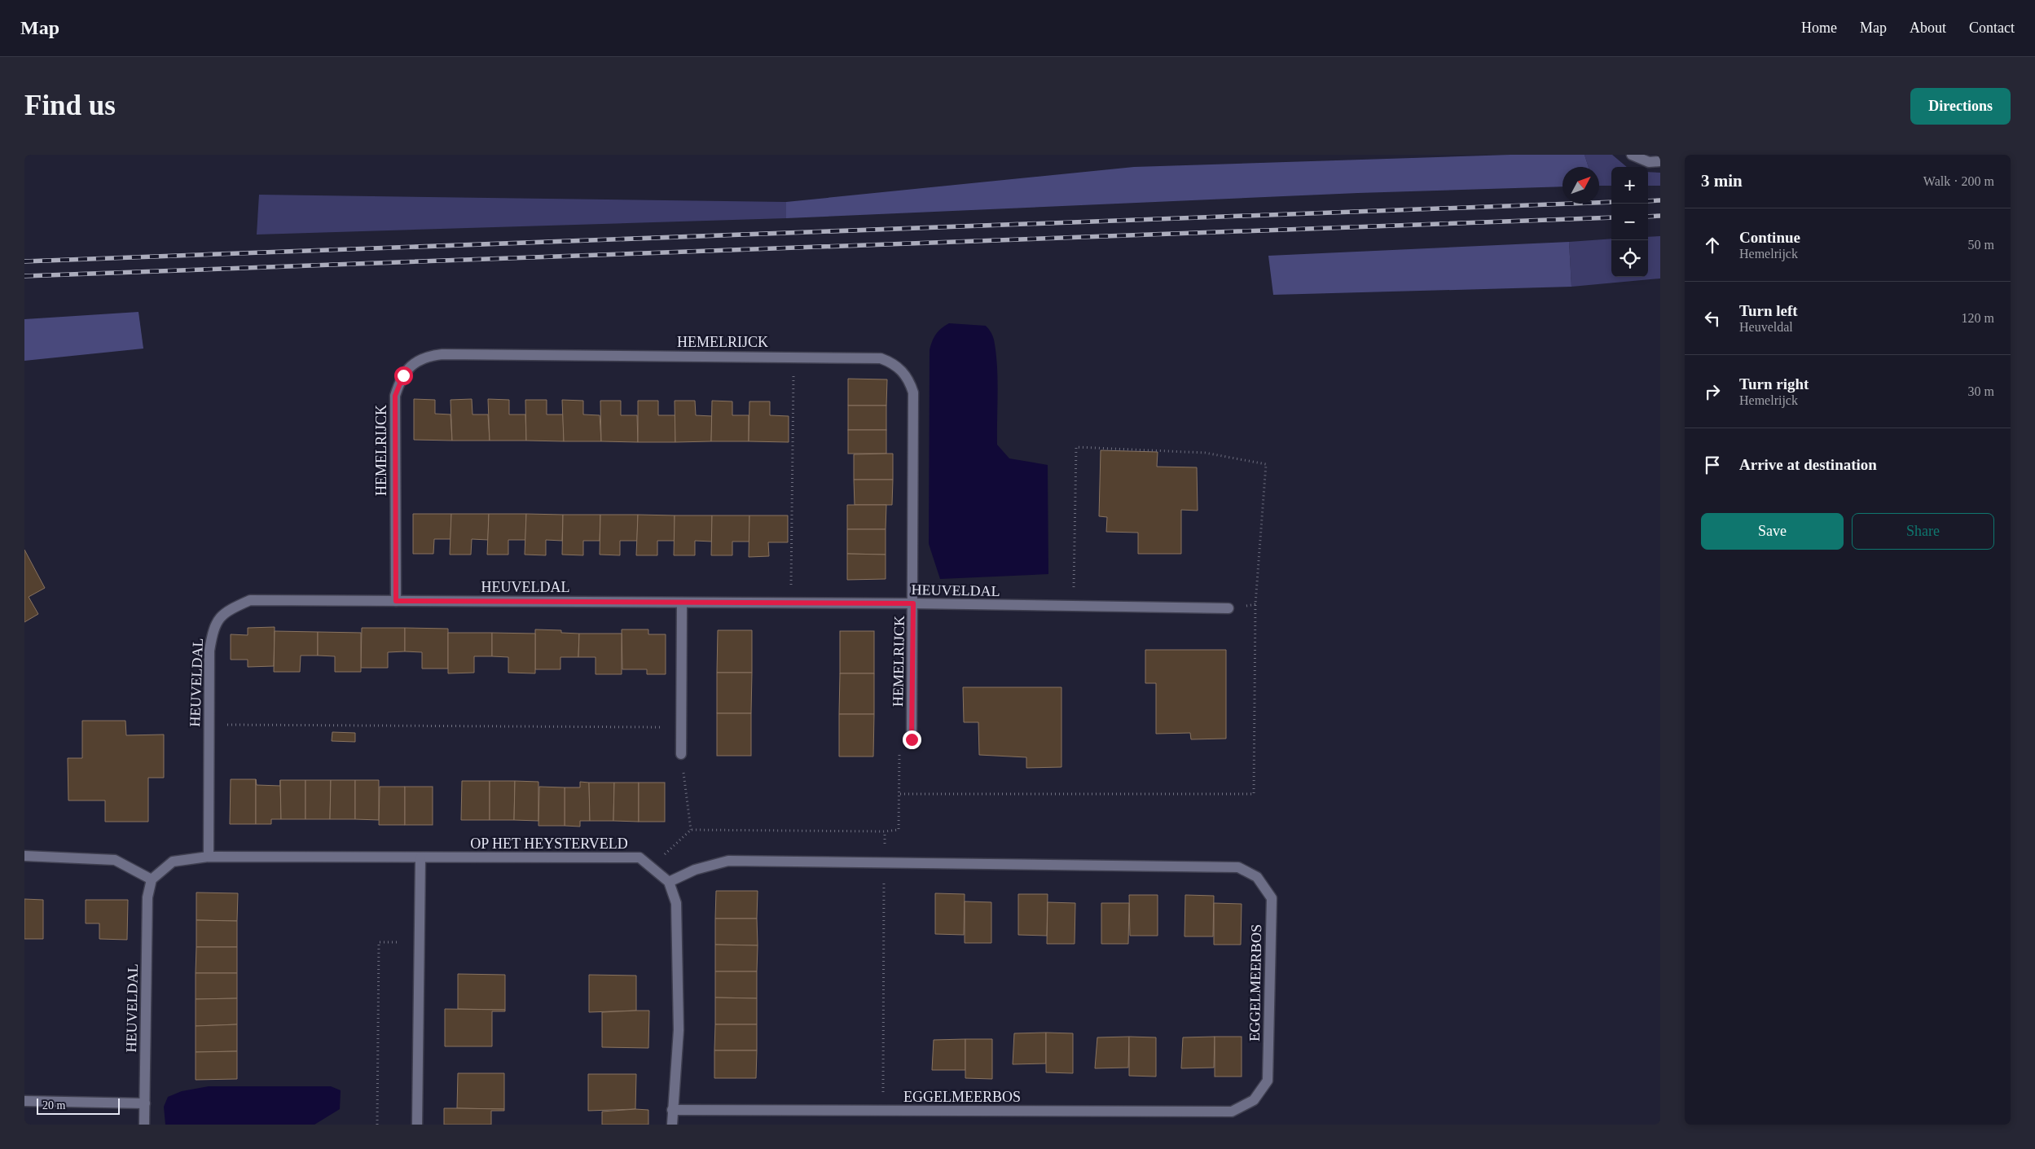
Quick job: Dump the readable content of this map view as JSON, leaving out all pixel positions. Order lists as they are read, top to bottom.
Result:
{
  "streets": {
    "street": [
      "HEMELRIJCK",
      "HEUVELDAL",
      "OP HET HEYSTERVELD",
      "EGGELMEERBOS"
    ]
  },
  "crossings": [
    ["HEMELRIJCK", "HEUVELDAL"],
    ["HEUVELDAL", "OP HET HEYSTERVELD"],
    ["OP HET HEYSTERVELD", "EGGELMEERBOS"]
  ],
  "scale_bar": "20 m",
  "north": "top right",
  "page": {
    "header": "Map",
    "nav": [
      "Home",
      "Map",
      "About",
      "Contact"
    ],
    "buttons": [
      "Directions",
      ["Save", "Share"]
    ],
    "title": "Find us",
    "heading": ["3 min", "Walk · 200 m"],
    "map_buttons": ["+", "−"],
    "list": [
      ["Continue", "Hemelrijck", "50 m"],
      ["Turn left", "Heuveldal", "120 m"],
      ["Turn right", "Hemelrijck", "30 m"],
      "Arrive at destination"
    ],
    "scale": "20 m"
  }
}
